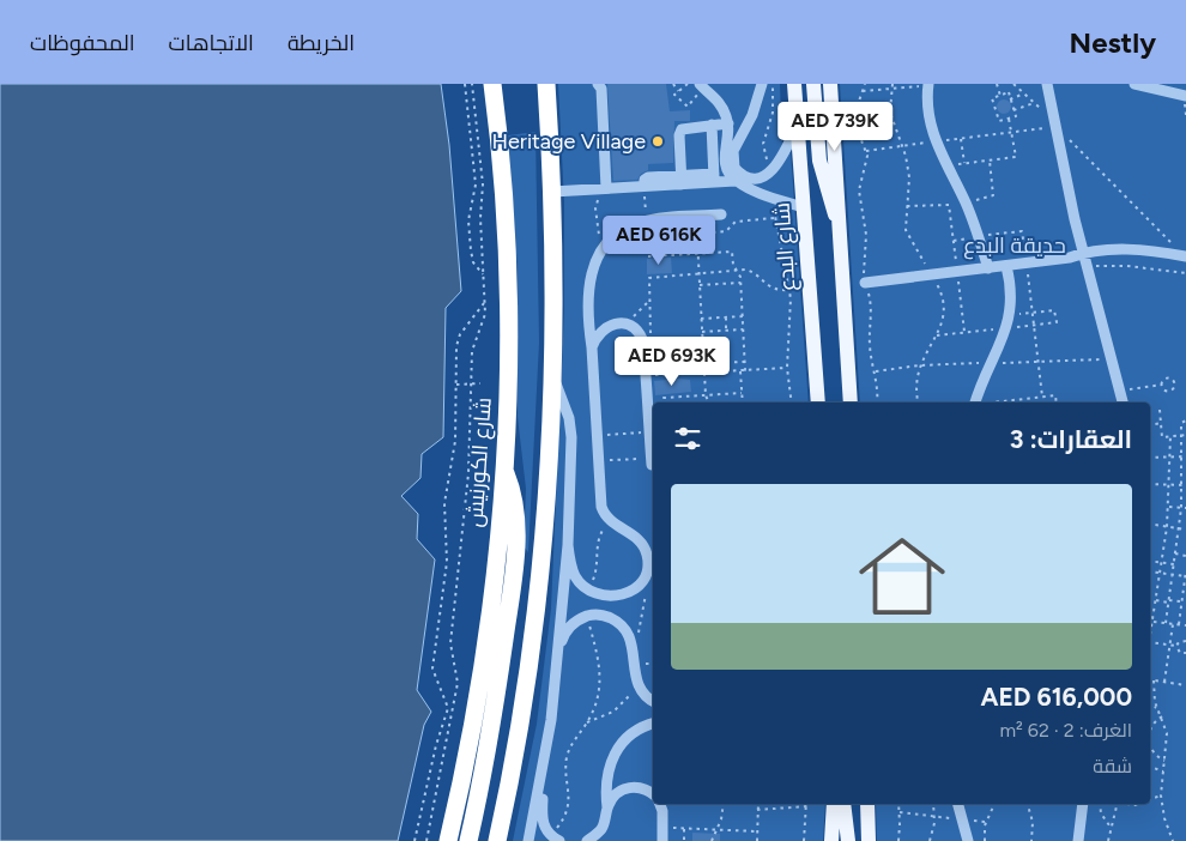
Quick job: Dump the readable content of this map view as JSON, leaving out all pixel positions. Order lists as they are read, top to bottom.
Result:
{
  "streets": {
    "highway": ["شارع الكورنيش"],
    "main road": ["شارع البدع"]
  },
  "parks": ["حديقة البدع"],
  "places": ["Heritage Village"],
  "page": {
    "header": "Nestly",
    "nav": ["الخريطة", "الاتجاهات", "المحفوظات"],
    "price": ["AED 739K", "AED 616K", "AED 693K"],
    "heading": "العقارات: 3",
    "list": [
      {
        "name": "AED 616,000",
        "note": "الغرف: 2 · 62 m² · شقة"
      }
    ]
  }
}
